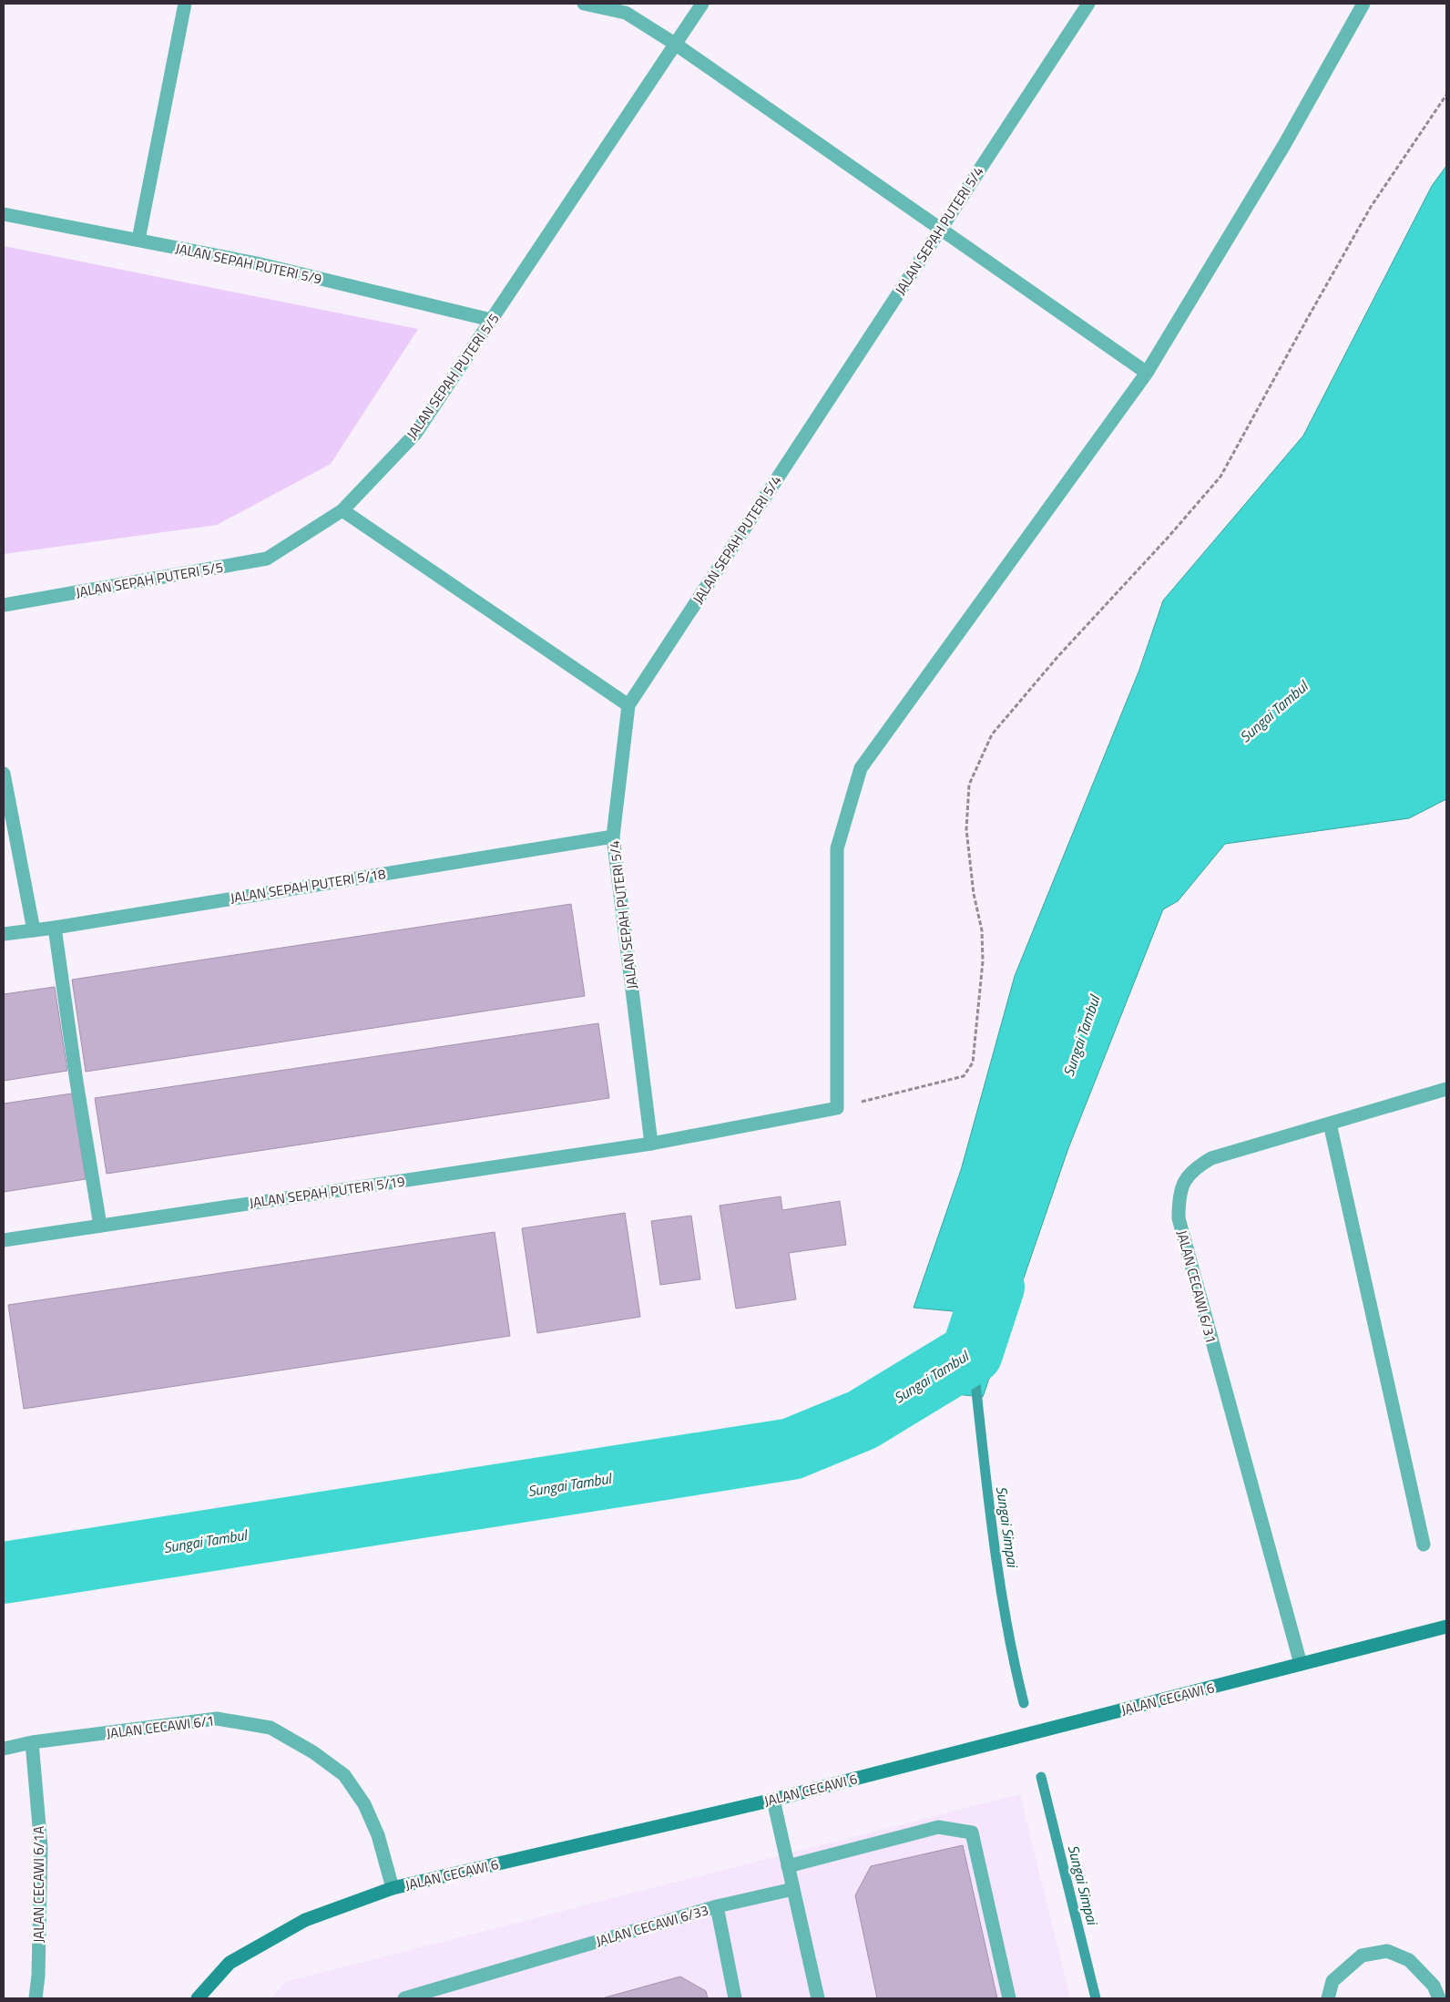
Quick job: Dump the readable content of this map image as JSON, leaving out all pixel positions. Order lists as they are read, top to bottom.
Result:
{
  "streets": {
    "street": [
      "JALAN SEPAH PUTERI 5/4",
      "JALAN SEPAH PUTERI 5/9",
      "JALAN SEPAH PUTERI 5/5",
      "JALAN SEPAH PUTERI 5/18",
      "JALAN SEPAH PUTERI 5/19",
      "JALAN CECAWI 6/31",
      "JALAN CECAWI 6",
      "JALAN CECAWI 6/1",
      "JALAN CECAWI 6/1A",
      "JALAN CECAWI 6/33"
    ]
  },
  "crossings": [
    ["JALAN SEPAH PUTERI 5/4", "JALAN SEPAH PUTERI 5/18"],
    ["JALAN SEPAH PUTERI 5/4", "JALAN SEPAH PUTERI 5/19"],
    ["JALAN SEPAH PUTERI 5/9", "JALAN SEPAH PUTERI 5/5"],
    ["JALAN CECAWI 6/31", "JALAN CECAWI 6"],
    ["JALAN CECAWI 6", "JALAN CECAWI 6/1"],
    ["JALAN CECAWI 6/1", "JALAN CECAWI 6/1A"]
  ],
  "water": ["Sungai Tambul", "Sungai Simpai"]
}
